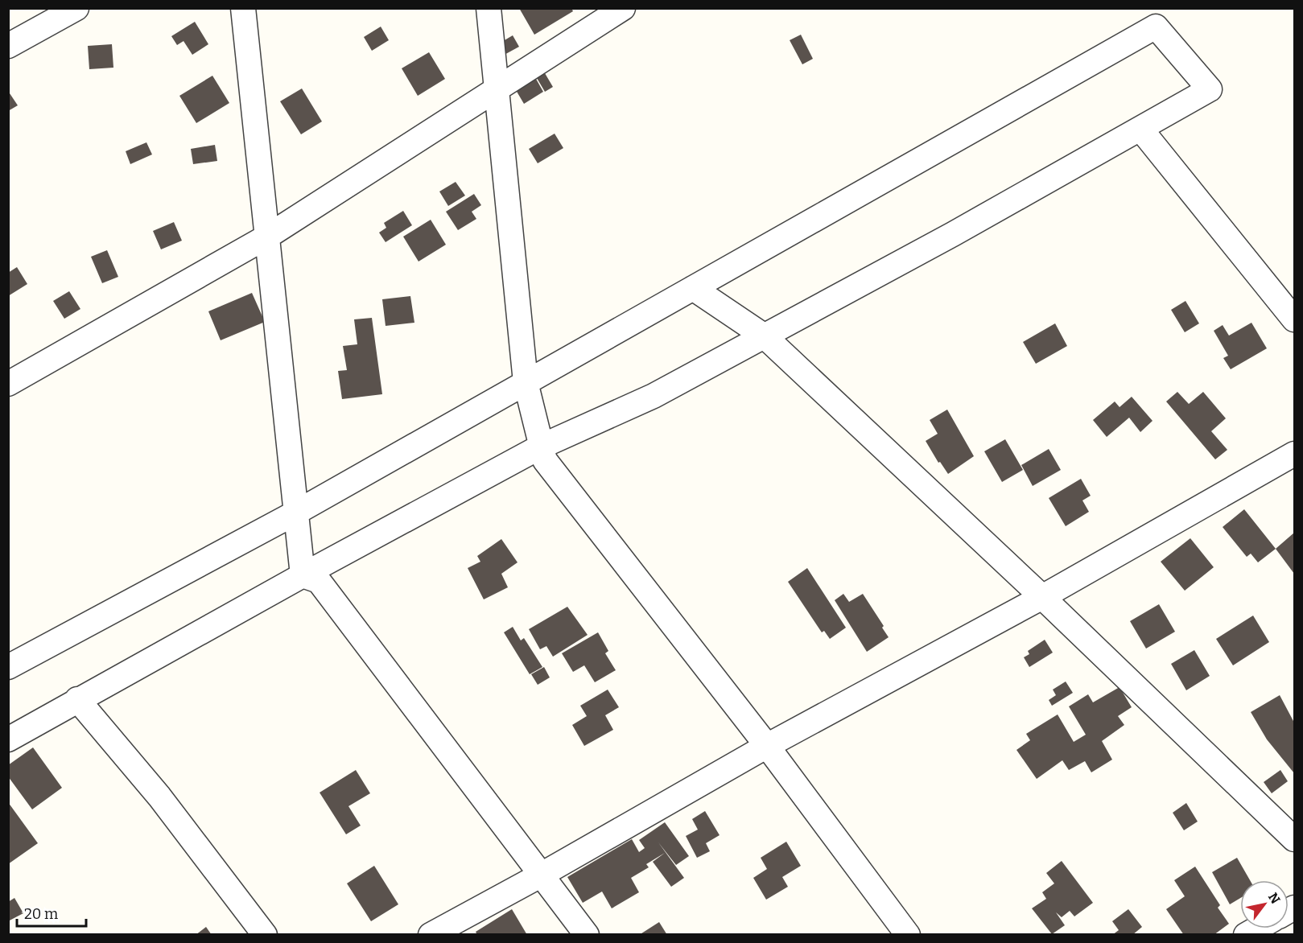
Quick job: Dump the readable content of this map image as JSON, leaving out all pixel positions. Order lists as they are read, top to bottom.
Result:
{
  "scale_bar": "20 m",
  "north": "top right"
}
